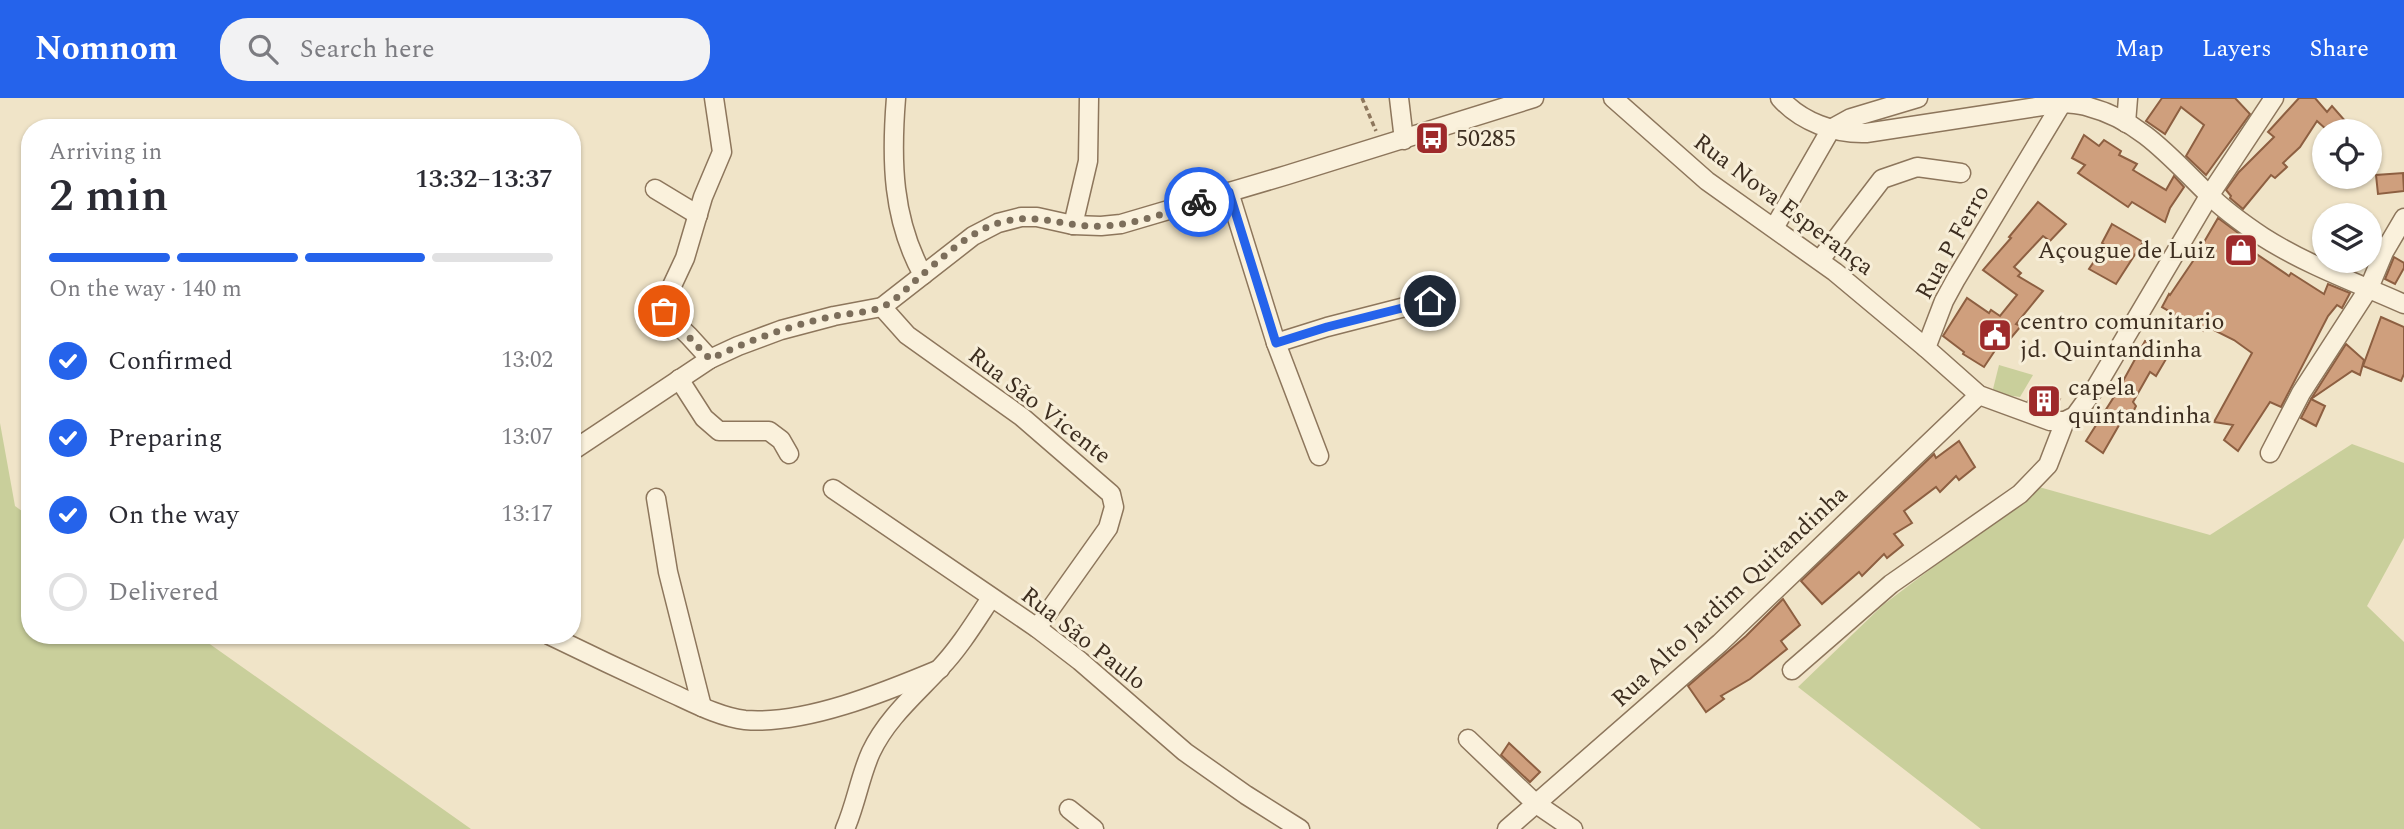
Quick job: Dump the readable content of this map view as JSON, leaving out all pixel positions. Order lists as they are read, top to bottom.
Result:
{
  "streets": {
    "street": [
      "Rua Nova Esperança",
      "Rua P Ferro",
      "Rua São Vicente",
      "Rua Alto Jardim Quitandinha",
      "Rua São Paulo"
    ]
  },
  "crossings": [
    ["Rua Nova Esperança", "Rua P Ferro"],
    ["Rua São Vicente", "Rua São Paulo"]
  ],
  "places": {
    "bus stop": ["50285"],
    "shop": ["Açougue de Luiz"],
    "public building": ["centro comunitario jd. Quintandinha"],
    "building": ["capela quintandinha"]
  },
  "page": {
    "header": "Nomnom",
    "search": "Search here",
    "nav": ["Map", "Layers", "Share"],
    "heading": ["2 min", "Arriving in", "13:32–13:37"],
    "bar": "On the way · 140 m",
    "list": [
      ["Confirmed", "13:02"],
      ["Preparing", "13:07"],
      ["On the way", "13:17"],
      "Delivered"
    ]
  }
}
